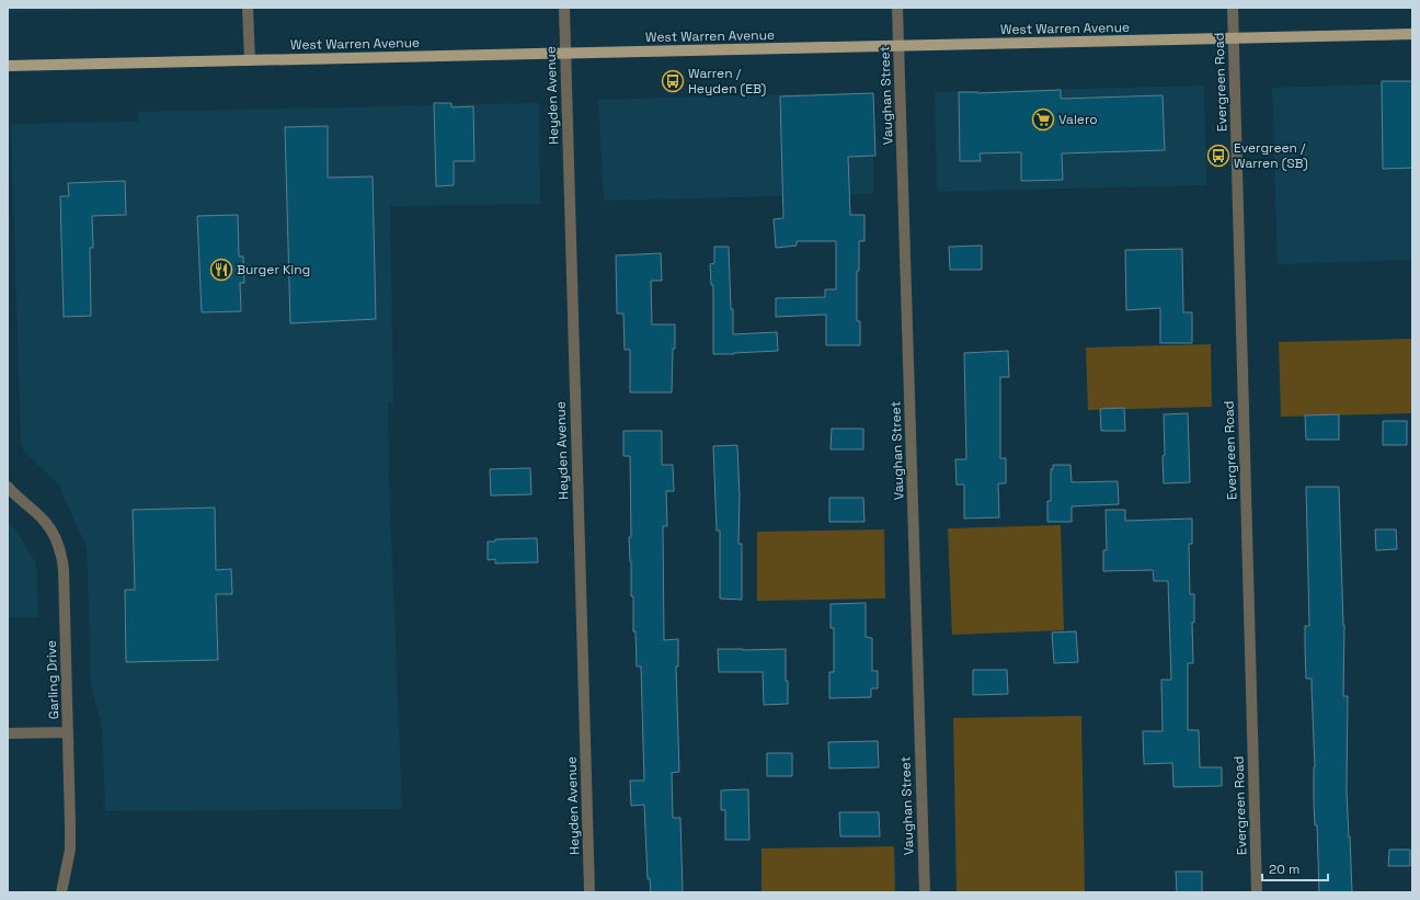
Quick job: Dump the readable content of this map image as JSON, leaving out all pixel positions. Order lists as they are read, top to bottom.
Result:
{
  "streets": {
    "main road": ["West Warren Avenue"],
    "street": [
      "Evergreen Road",
      "Heyden Avenue",
      "Vaughan Street",
      "Garling Drive"
    ]
  },
  "crossings": [
    ["West Warren Avenue", "Evergreen Road"],
    ["West Warren Avenue", "Heyden Avenue"],
    ["West Warren Avenue", "Vaughan Street"]
  ],
  "places": {
    "bus stop": ["Warren / Heyden (EB)", "Evergreen / Warren (SB)"],
    "supermarket": ["Valero"],
    "restaurant": ["Burger King"]
  },
  "scale_bar": "20 m"
}
